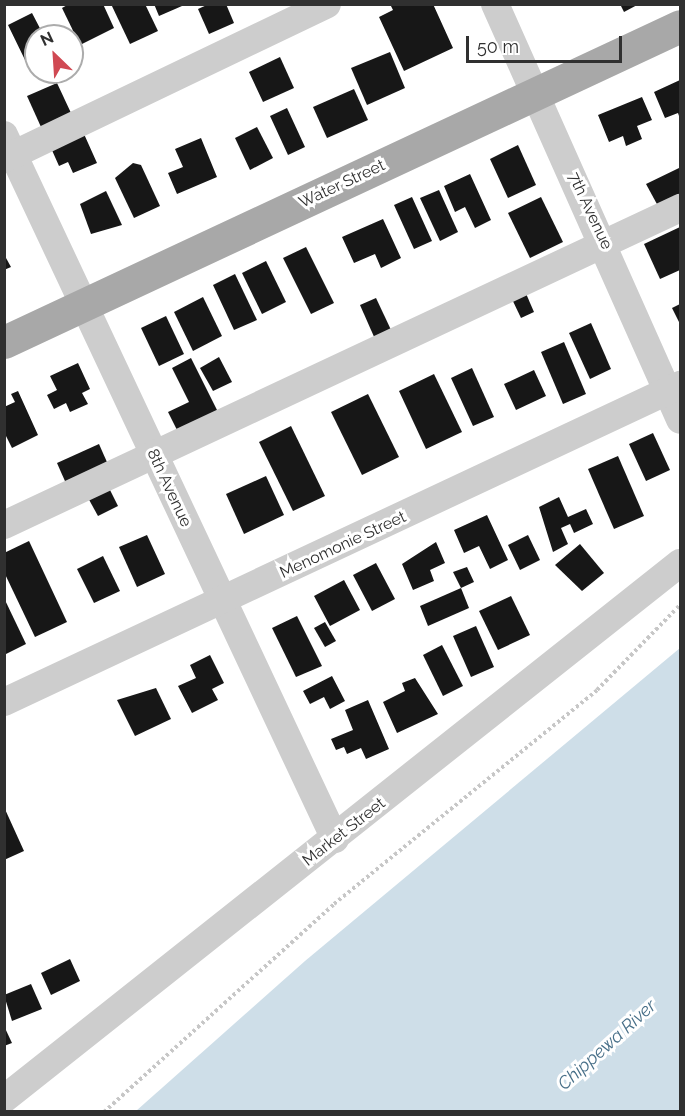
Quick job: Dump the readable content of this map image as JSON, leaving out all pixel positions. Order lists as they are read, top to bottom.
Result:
{
  "streets": {
    "main road": ["Water Street"],
    "street": [
      "7th Avenue",
      "8th Avenue",
      "Menomonie Street",
      "Market Street"
    ]
  },
  "crossings": [
    ["Water Street", "7th Avenue"],
    ["Water Street", "8th Avenue"],
    ["7th Avenue", "Menomonie Street"],
    ["8th Avenue", "Menomonie Street"],
    ["8th Avenue", "Market Street"]
  ],
  "water": ["Chippewa River"],
  "scale_bar": "50 m",
  "north": "top left"
}
